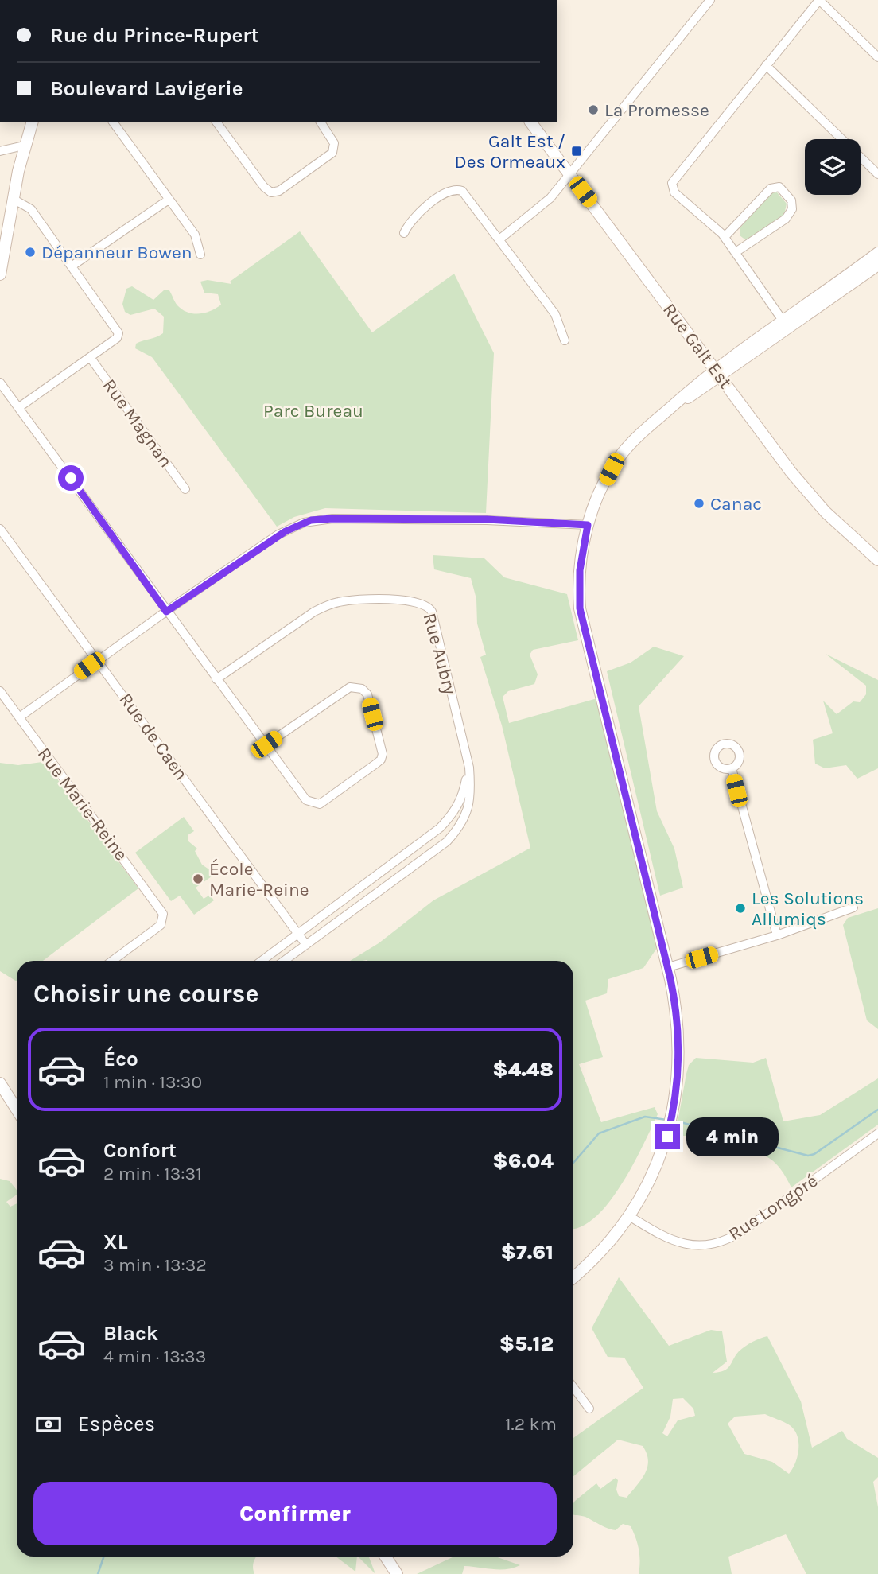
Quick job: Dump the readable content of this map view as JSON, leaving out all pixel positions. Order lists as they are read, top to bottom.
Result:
{
  "streets": {
    "street": [
      "Rue Galt Est",
      "Rue Magnan",
      "Rue Aubry",
      "Rue de Caen",
      "Rue Marie-Reine",
      "Rue Longpré"
    ]
  },
  "crossings": [
    ["Rue Aubry", "Rue de Caen"]
  ],
  "parks": ["Parc Bureau"],
  "places": {
    "other": [
      "La Promesse",
      "Dépanneur Bowen",
      "Canac",
      "École Marie-Reine",
      "Les Solutions Allumiqs"
    ],
    "transit": ["Galt Est / Des Ormeaux"]
  },
  "page": {
    "banner": ["Rue du Prince-Rupert", "Boulevard Lavigerie"],
    "heading": "Choisir une course",
    "list": [
      {
        "name": "Éco",
        "note": "1 min · 13:30",
        "value": "$4.48"
      },
      {
        "name": "Confort",
        "note": "2 min · 13:31",
        "value": "$6.04"
      },
      {
        "name": "XL",
        "note": "3 min · 13:32",
        "value": "$7.61"
      },
      {
        "name": "Black",
        "note": "4 min · 13:33",
        "value": "$5.12"
      }
    ],
    "bubble": "4 min",
    "pay": ["Espèces", "1.2 km"],
    "buttons": "Confirmer"
  }
}
